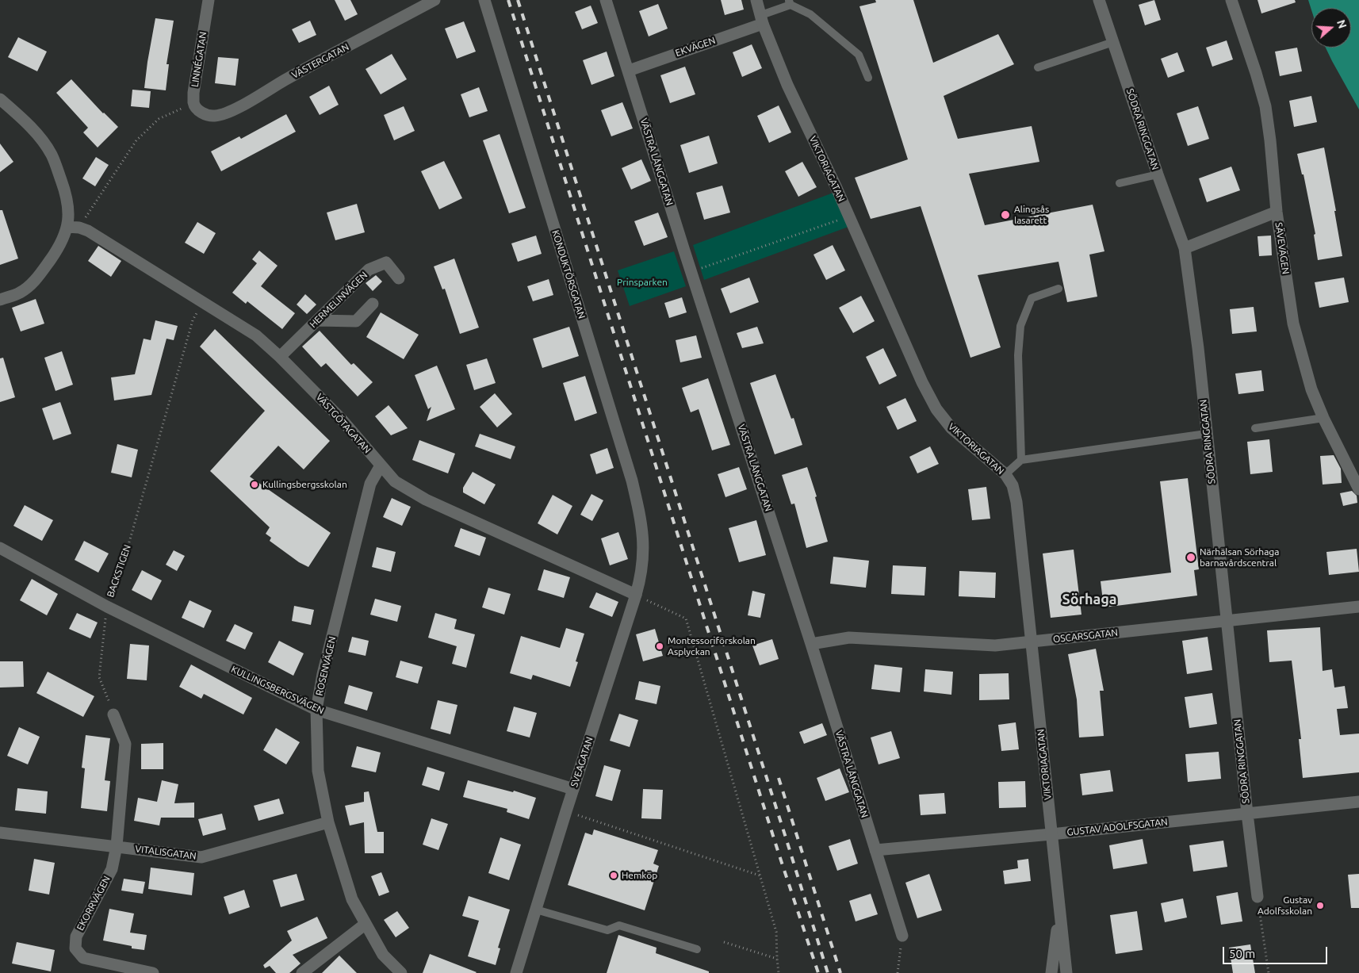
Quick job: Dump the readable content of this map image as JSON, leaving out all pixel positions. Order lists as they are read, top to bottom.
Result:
{
  "streets": {
    "street": [
      "EKVÄGEN",
      "LINNÉGATAN",
      "VÄSTERGATAN",
      "SÖDRA RINGGATAN",
      "VÄSTRA LÅNGGATAN",
      "VIKTORIAGATAN",
      "SÄVEVÄGEN",
      "KONDUKTÖRSGATAN",
      "HERMELINVÄGEN",
      "VÄSTGÖTAGATAN",
      "OSCARSGATAN",
      "ROSENVÄGEN",
      "KULLINGSBERGSVÄGEN",
      "SVEAGATAN",
      "GUSTAV ADOLFSGATAN",
      "VITALISGATAN",
      "EKORRVÄGEN"
    ],
    "path": ["BACKSTIGEN"]
  },
  "crossings": [
    ["EKVÄGEN", "VÄSTRA LÅNGGATAN"],
    ["EKVÄGEN", "VIKTORIAGATAN"],
    ["LINNÉGATAN", "VÄSTERGATAN"],
    ["SÖDRA RINGGATAN", "OSCARSGATAN"],
    ["SÖDRA RINGGATAN", "GUSTAV ADOLFSGATAN"],
    ["VÄSTRA LÅNGGATAN", "OSCARSGATAN"],
    ["VÄSTRA LÅNGGATAN", "GUSTAV ADOLFSGATAN"],
    ["VIKTORIAGATAN", "OSCARSGATAN"],
    ["VIKTORIAGATAN", "GUSTAV ADOLFSGATAN"],
    ["KONDUKTÖRSGATAN", "SVEAGATAN"],
    ["HERMELINVÄGEN", "VÄSTGÖTAGATAN"],
    ["VÄSTGÖTAGATAN", "BACKSTIGEN"],
    ["VÄSTGÖTAGATAN", "ROSENVÄGEN"],
    ["VÄSTGÖTAGATAN", "SVEAGATAN"],
    ["BACKSTIGEN", "KULLINGSBERGSVÄGEN"],
    ["ROSENVÄGEN", "KULLINGSBERGSVÄGEN"],
    ["ROSENVÄGEN", "VITALISGATAN"],
    ["KULLINGSBERGSVÄGEN", "SVEAGATAN"],
    ["VITALISGATAN", "EKORRVÄGEN"]
  ],
  "districts": ["Sörhaga"],
  "parks": ["Prinsparken"],
  "places": [
    "Alingsås lasarett",
    "Kullingsbergsskolan",
    "Närhälsan Sörhaga barnavårdscentral",
    "Montessoriförskolan Asplyckan",
    "Hemköp",
    "Gustav Adolfsskolan"
  ],
  "scale_bar": "50 m",
  "north": "right"
}
